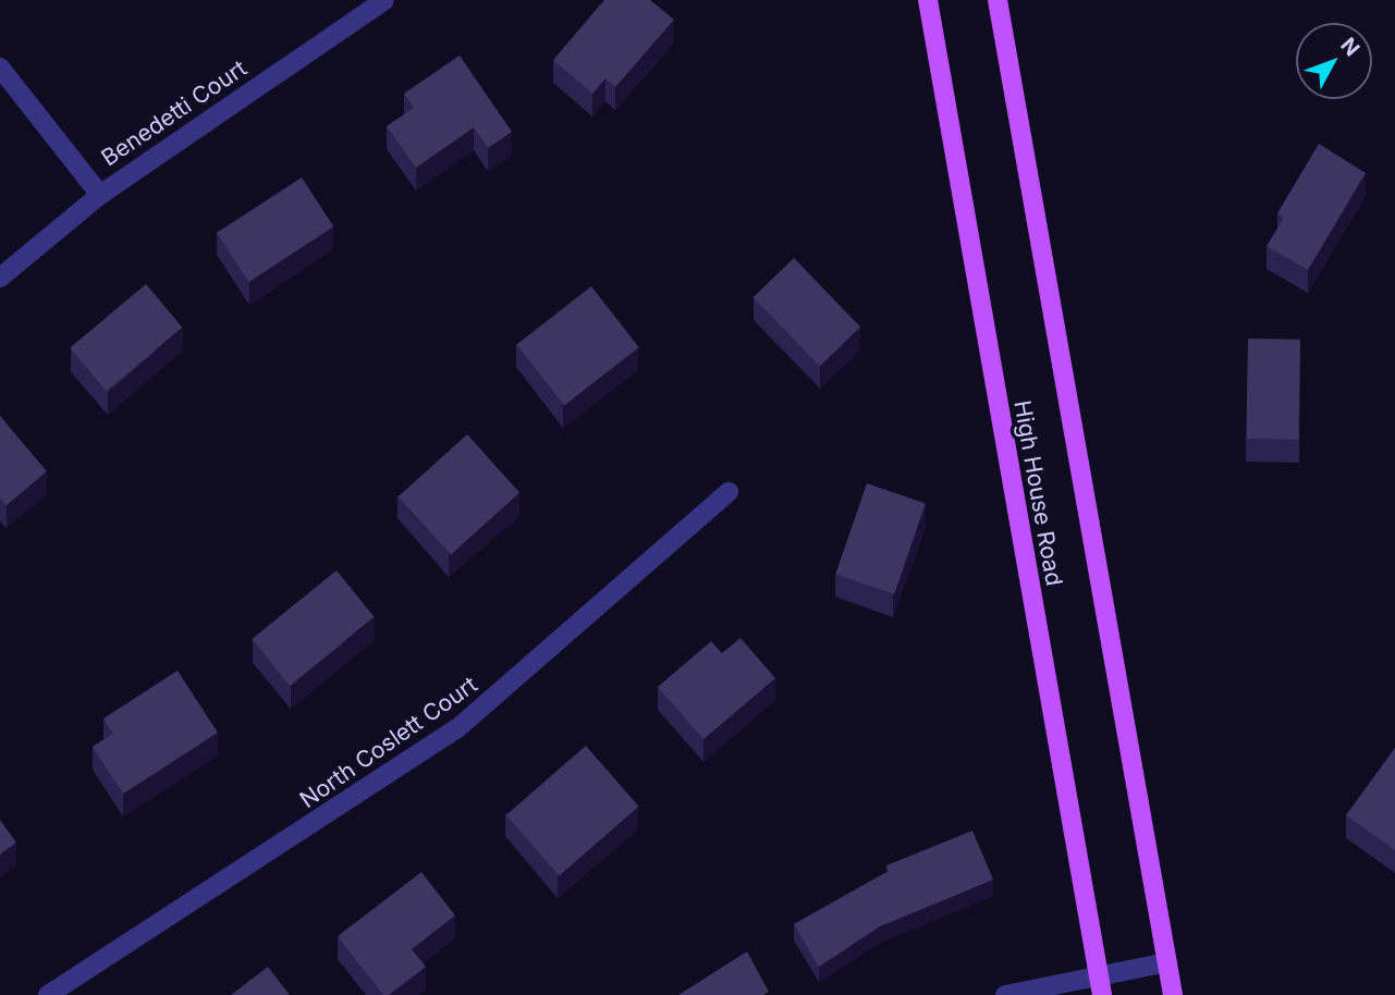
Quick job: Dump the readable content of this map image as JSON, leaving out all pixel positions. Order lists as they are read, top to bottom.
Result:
{
  "streets": {
    "main road": ["High House Road"],
    "street": ["Benedetti Court", "North Coslett Court"]
  },
  "north": "top right"
}
